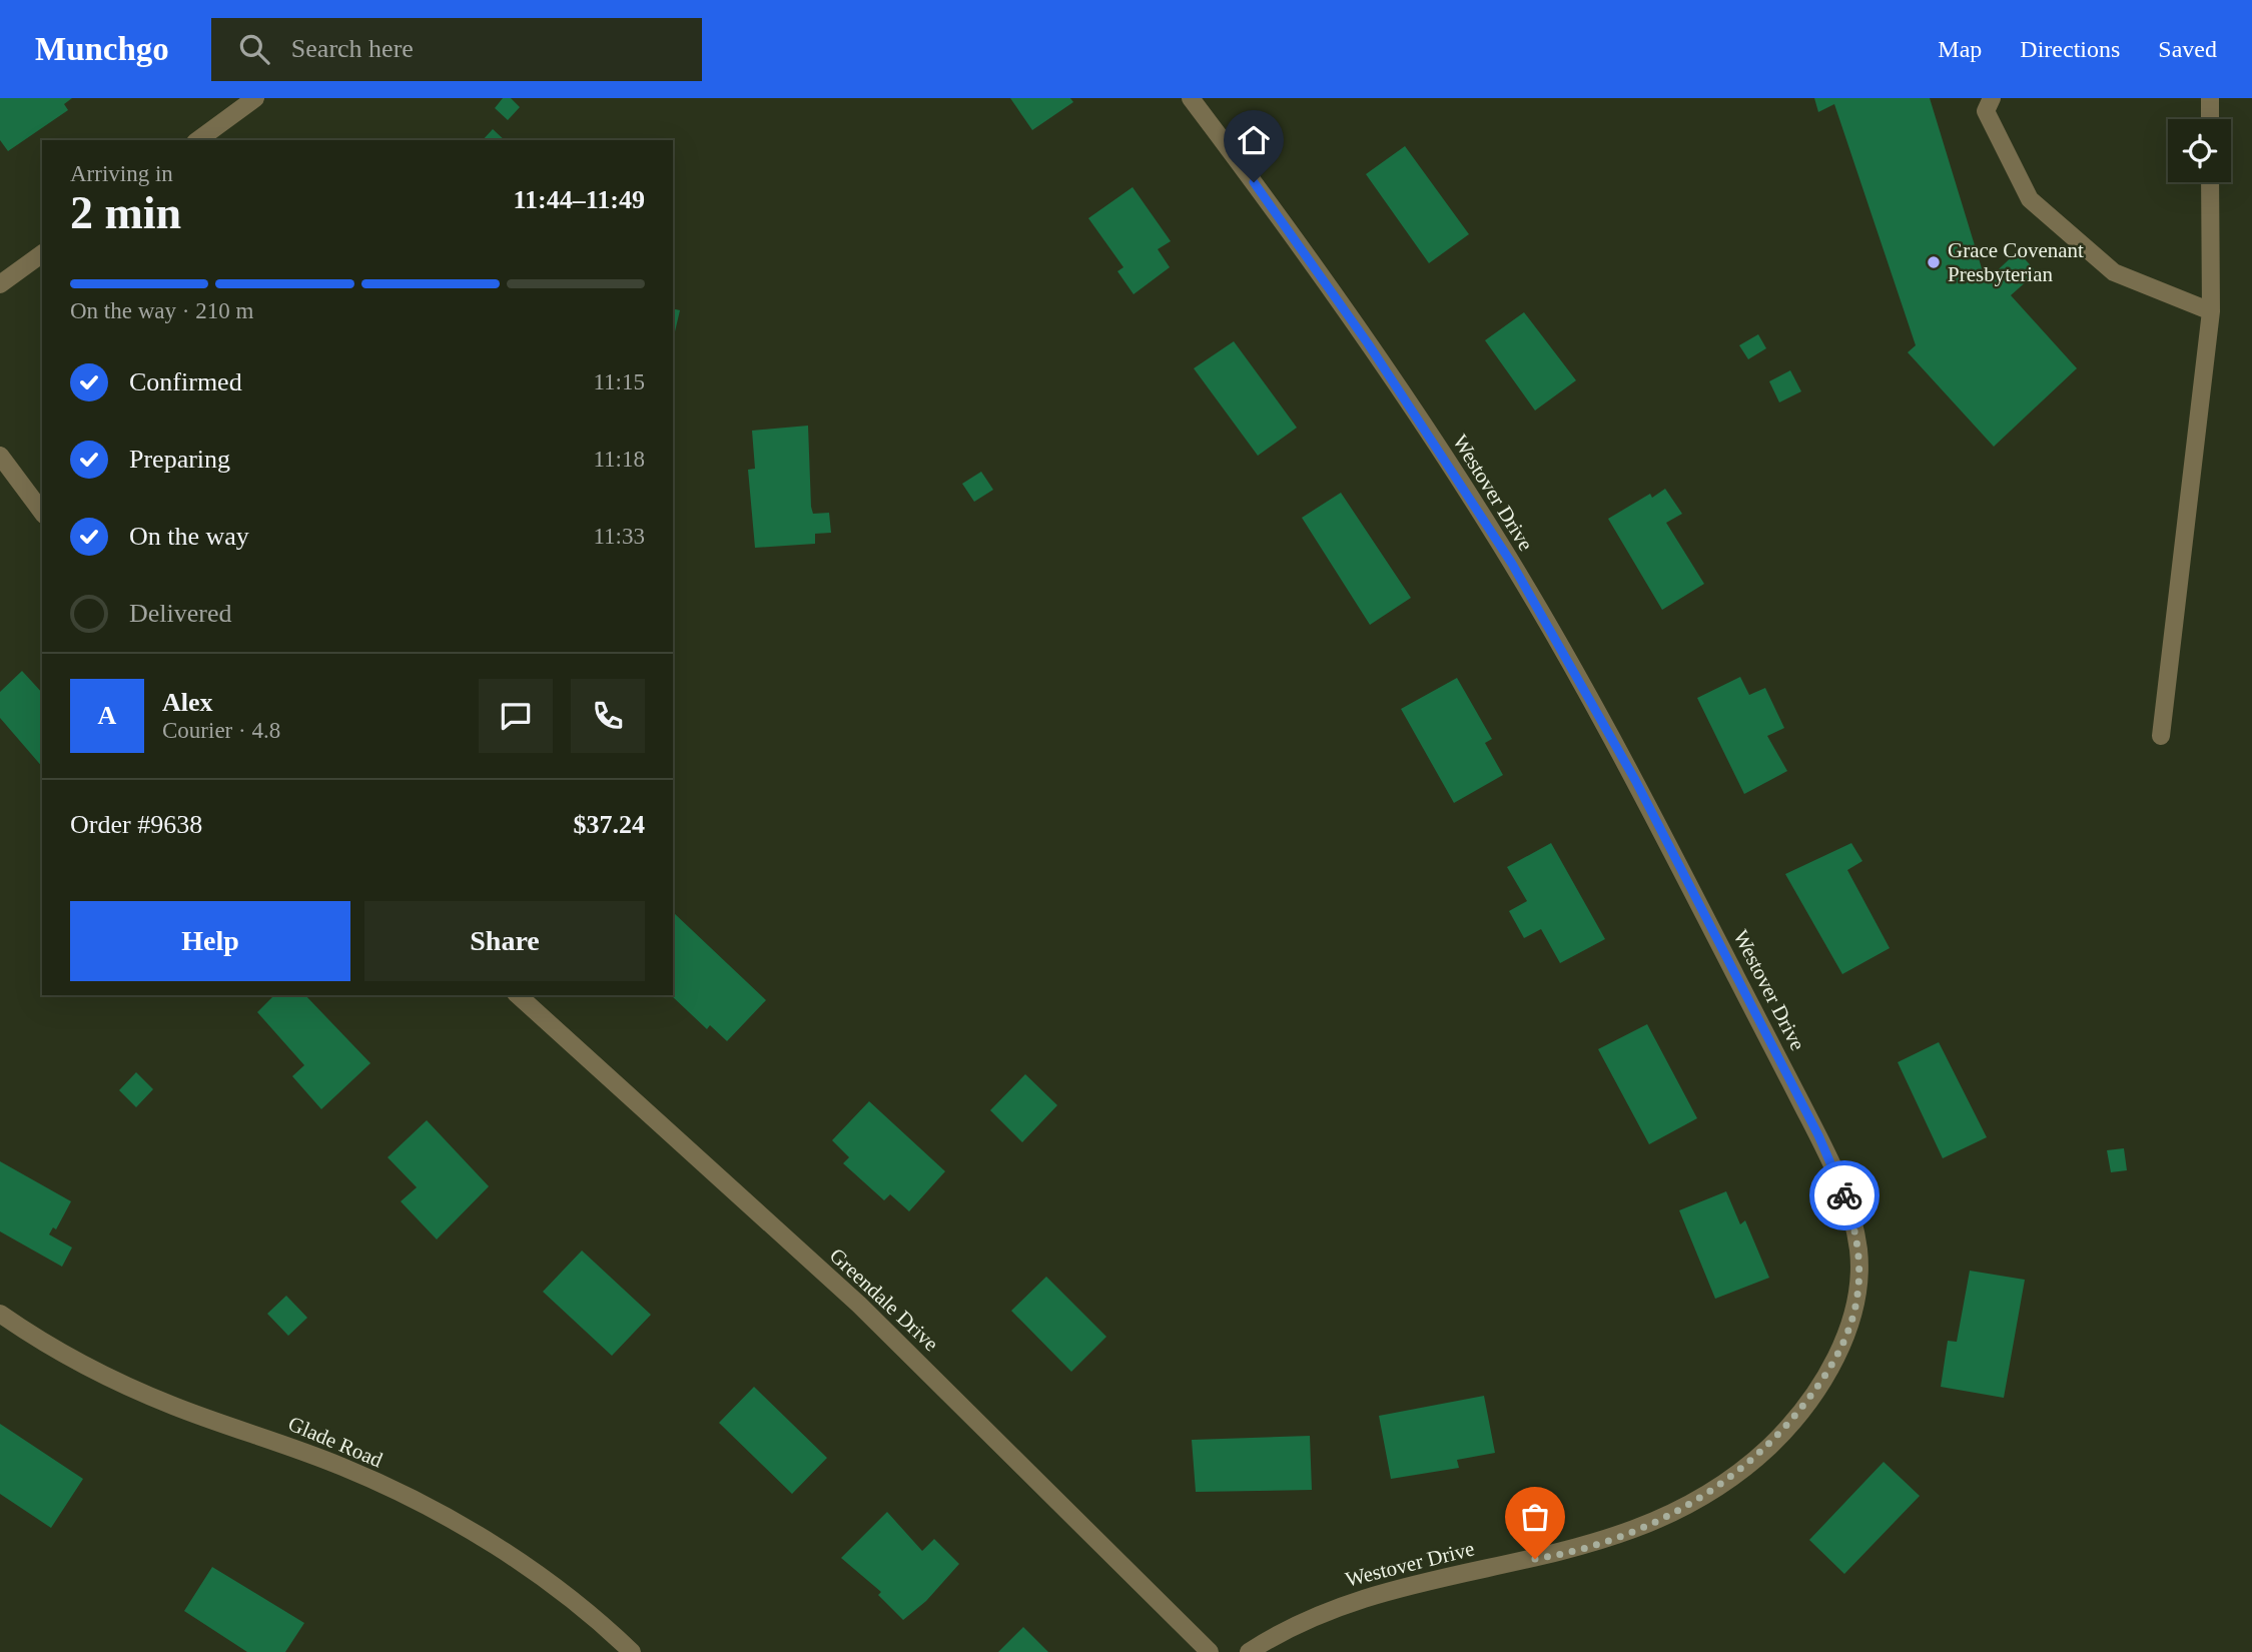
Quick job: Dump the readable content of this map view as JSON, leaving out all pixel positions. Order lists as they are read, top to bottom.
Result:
{
  "streets": {
    "street": ["Westover Drive", "Greendale Drive", "Glade Road"]
  },
  "places": ["Grace Covenant Presbyterian"],
  "page": {
    "header": "Munchgo",
    "search": "Search here",
    "nav": ["Map", "Directions", "Saved"],
    "heading": ["2 min", "Arriving in", "11:44–11:49"],
    "panel": [
      "Alex",
      "Courier · 4.8",
      "Order #9638",
      "$37.24"
    ],
    "bar": "On the way · 210 m",
    "list": [
      ["Confirmed", "11:15"],
      ["Preparing", "11:18"],
      ["On the way", "11:33"],
      "Delivered"
    ],
    "round": "A",
    "buttons": ["Help", "Share"]
  }
}
